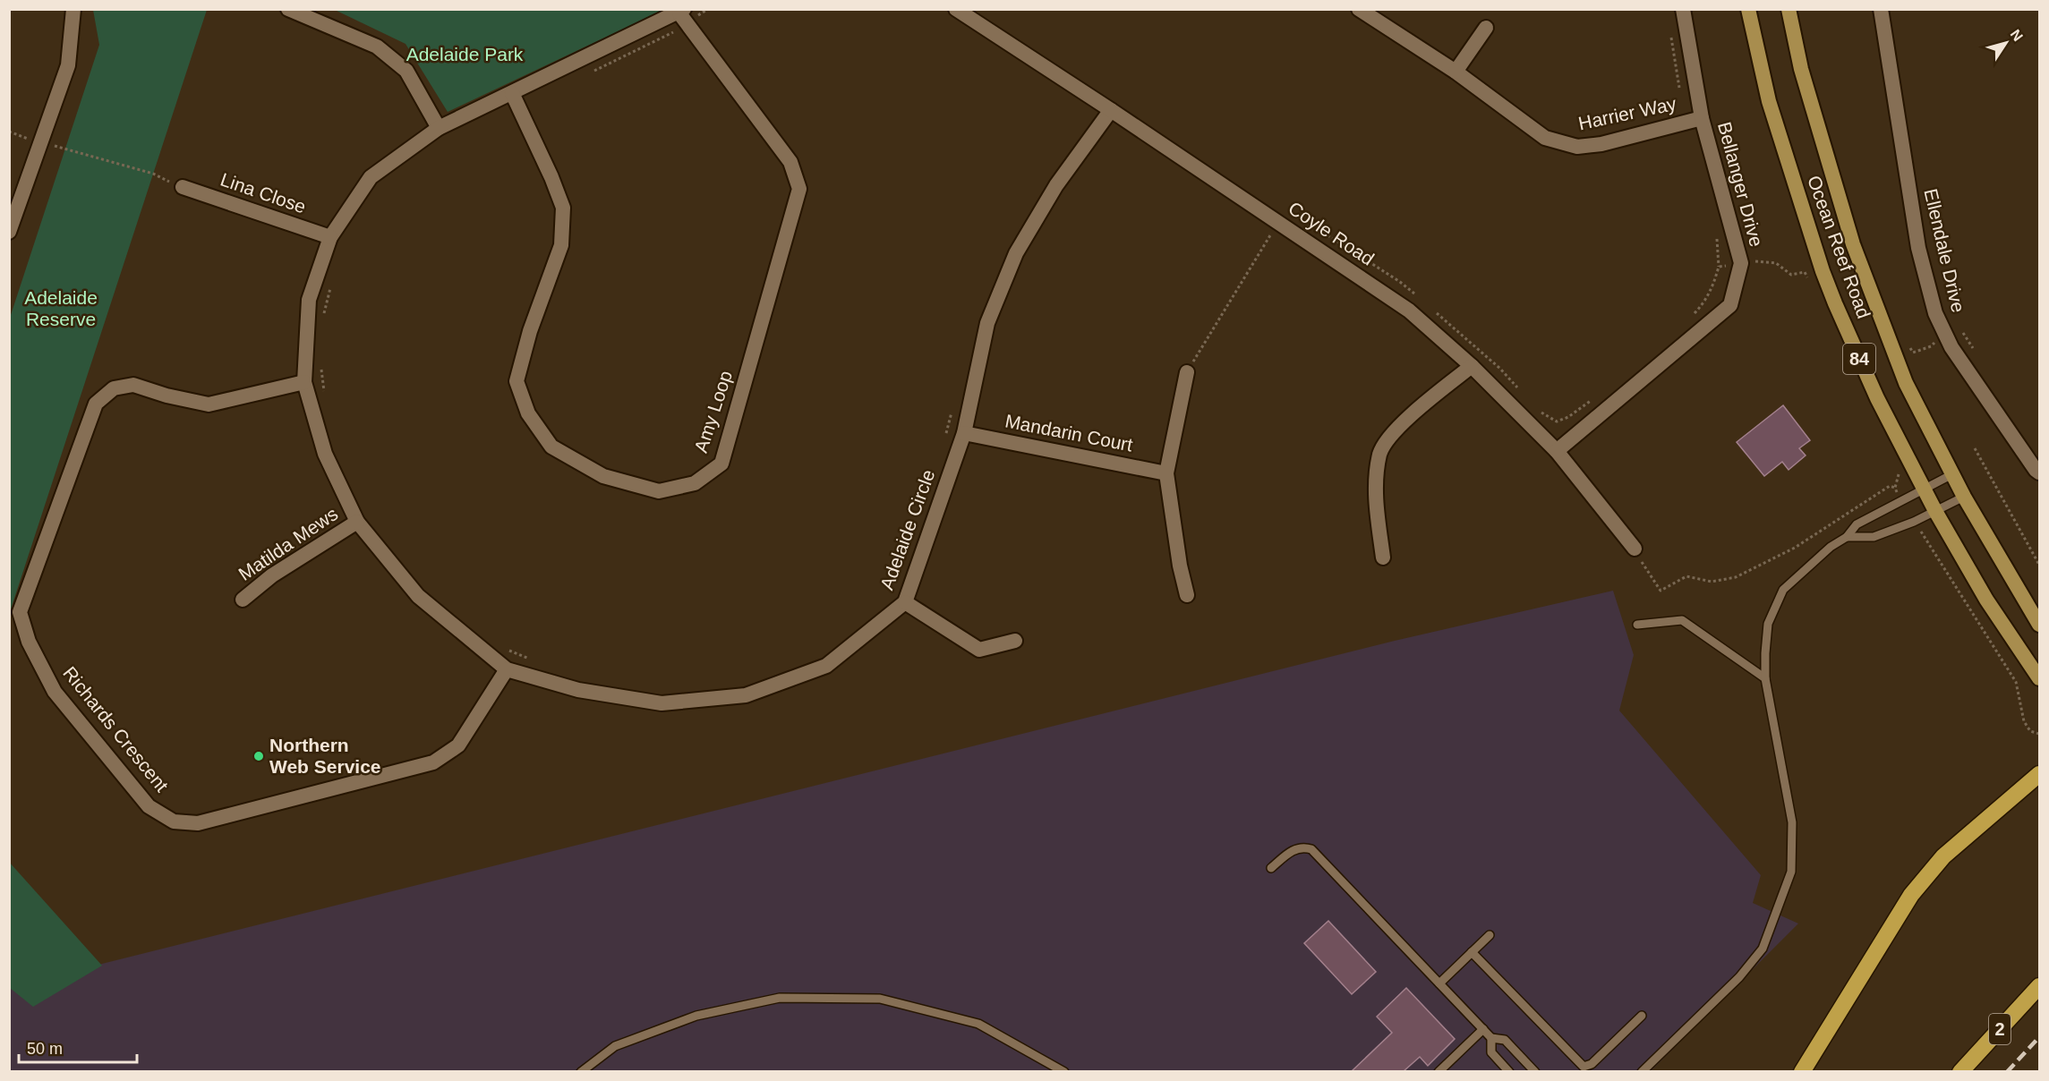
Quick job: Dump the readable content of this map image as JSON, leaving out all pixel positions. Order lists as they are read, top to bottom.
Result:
{
  "streets": {
    "highway": ["2"],
    "main road": ["Ocean Reef Road", "84"],
    "street": [
      "Harrier Way",
      "Bellanger Drive",
      "Lina Close",
      "Coyle Road",
      "Ellendale Drive",
      "Amy Loop",
      "Mandarin Court",
      "Adelaide Circle",
      "Matilda Mews",
      "Richards Crescent"
    ]
  },
  "crossings": [
    ["Harrier Way", "Bellanger Drive"],
    ["Bellanger Drive", "Coyle Road"],
    ["Lina Close", "Adelaide Circle"],
    ["Coyle Road", "Adelaide Circle"],
    ["Amy Loop", "Adelaide Circle"],
    ["Mandarin Court", "Adelaide Circle"],
    ["Adelaide Circle", "Matilda Mews"],
    ["Adelaide Circle", "Richards Crescent"]
  ],
  "parks": ["Adelaide Park", "Adelaide Reserve"],
  "places": ["Northern Web Service"],
  "scale_bar": "50 m",
  "north": "top right"
}
